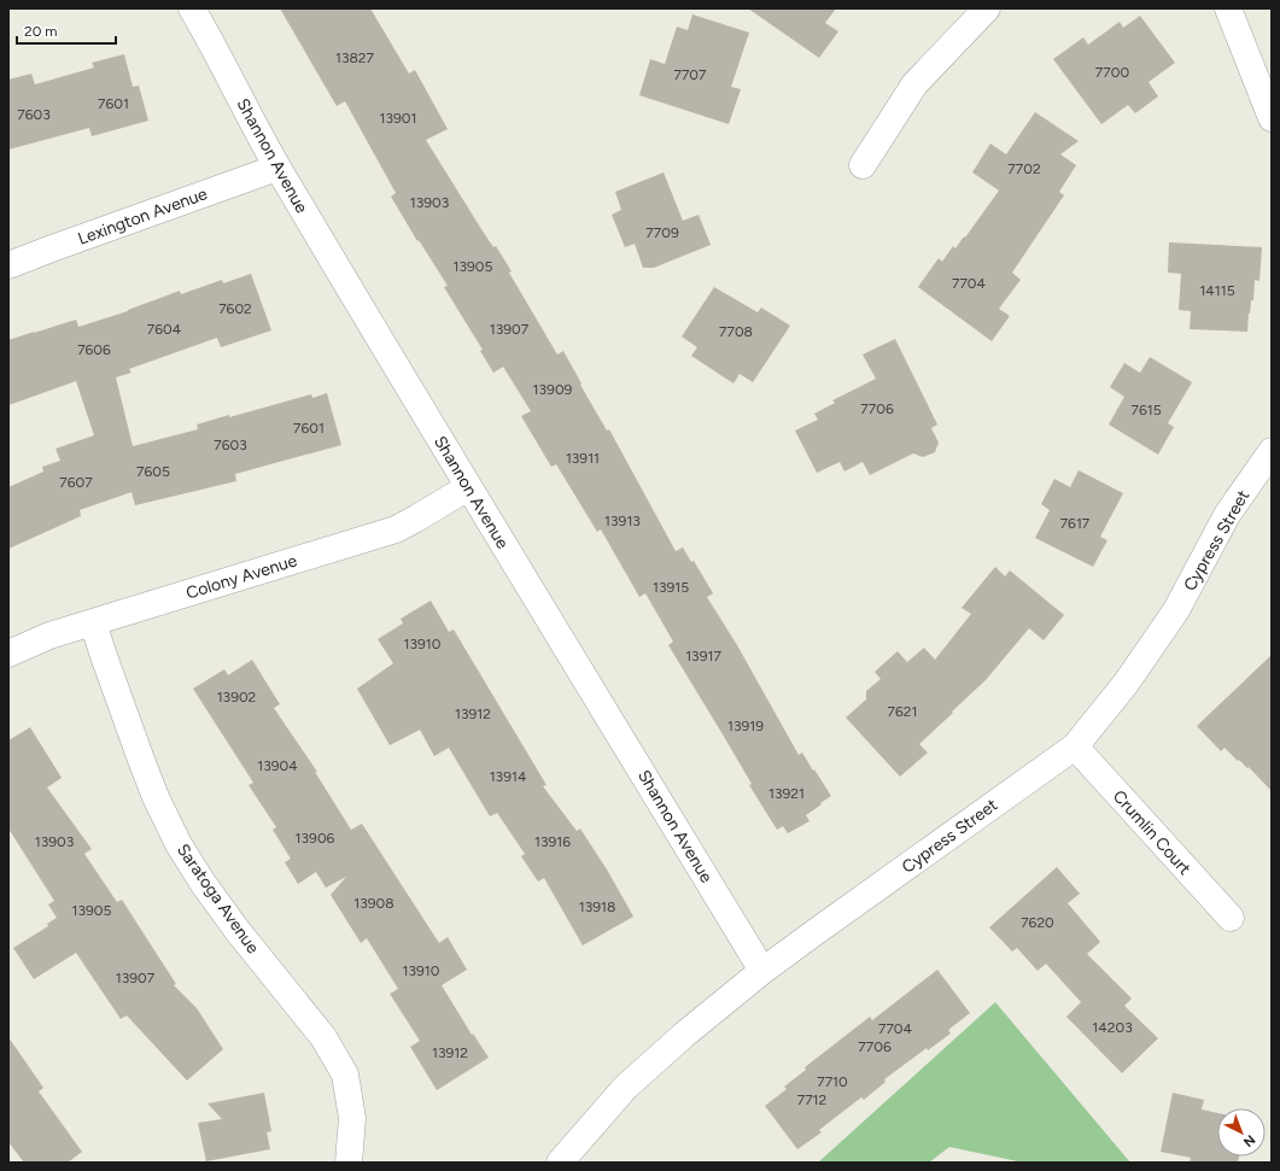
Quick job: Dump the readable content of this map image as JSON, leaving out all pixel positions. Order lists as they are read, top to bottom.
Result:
{
  "streets": {
    "street": [
      "Shannon Avenue",
      "Lexington Avenue",
      "Cypress Street",
      "Colony Avenue",
      "Crumlin Court",
      "Saratoga Avenue"
    ]
  },
  "crossings": [
    ["Shannon Avenue", "Lexington Avenue"],
    ["Shannon Avenue", "Cypress Street"],
    ["Shannon Avenue", "Colony Avenue"],
    ["Cypress Street", "Crumlin Court"],
    ["Colony Avenue", "Saratoga Avenue"]
  ],
  "house_numbers": [
    "13827",
    "7700",
    "7707",
    "7601",
    "7603",
    "13901",
    "7702",
    "13903",
    "7709",
    "13905",
    "7704",
    "14115",
    "7602",
    "7604",
    "13907",
    "7708",
    "7606",
    "13909",
    "7706",
    "7615",
    "7601",
    "7603",
    "13911",
    "7605",
    "7607",
    "13913",
    "7617",
    "13915",
    "13910",
    "13917",
    "13902",
    "7621",
    "13912",
    "13919",
    "13904",
    "13914",
    "13921",
    "13906",
    "13903",
    "13916",
    "13908",
    "13918",
    "13905",
    "7620",
    "13910",
    "13907",
    "14203",
    "7704",
    "7706",
    "13912",
    "7710",
    "7712"
  ],
  "scale_bar": "20 m",
  "north": "bottom right"
}
